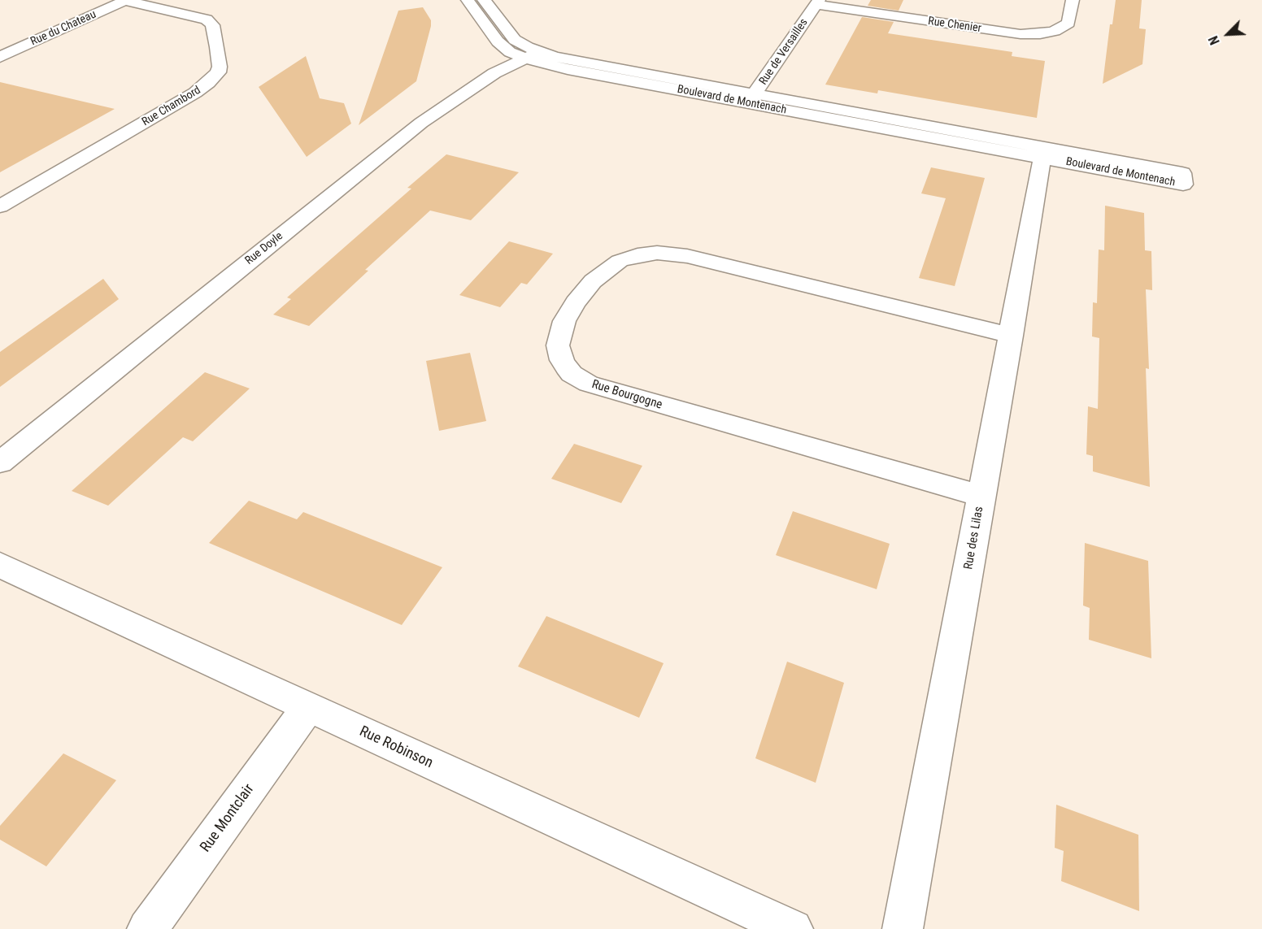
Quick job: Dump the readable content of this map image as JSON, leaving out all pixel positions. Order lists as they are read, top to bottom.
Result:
{
  "streets": {
    "street": [
      "Rue Chenier",
      "Rue du Chateau",
      "Rue de Versailles",
      "Boulevard de Montenach",
      "Rue Chambord",
      "Rue Doyle",
      "Rue Bourgogne",
      "Rue des Lilas",
      "Rue Robinson",
      "Rue Montclair"
    ]
  },
  "crossings": [
    ["Rue Chenier", "Rue de Versailles"],
    ["Rue du Chateau", "Rue Chambord"],
    ["Rue de Versailles", "Boulevard de Montenach"],
    ["Boulevard de Montenach", "Rue Doyle"],
    ["Boulevard de Montenach", "Rue des Lilas"],
    ["Rue Bourgogne", "Rue des Lilas"],
    ["Rue Robinson", "Rue Montclair"]
  ],
  "north": "bottom left"
}
